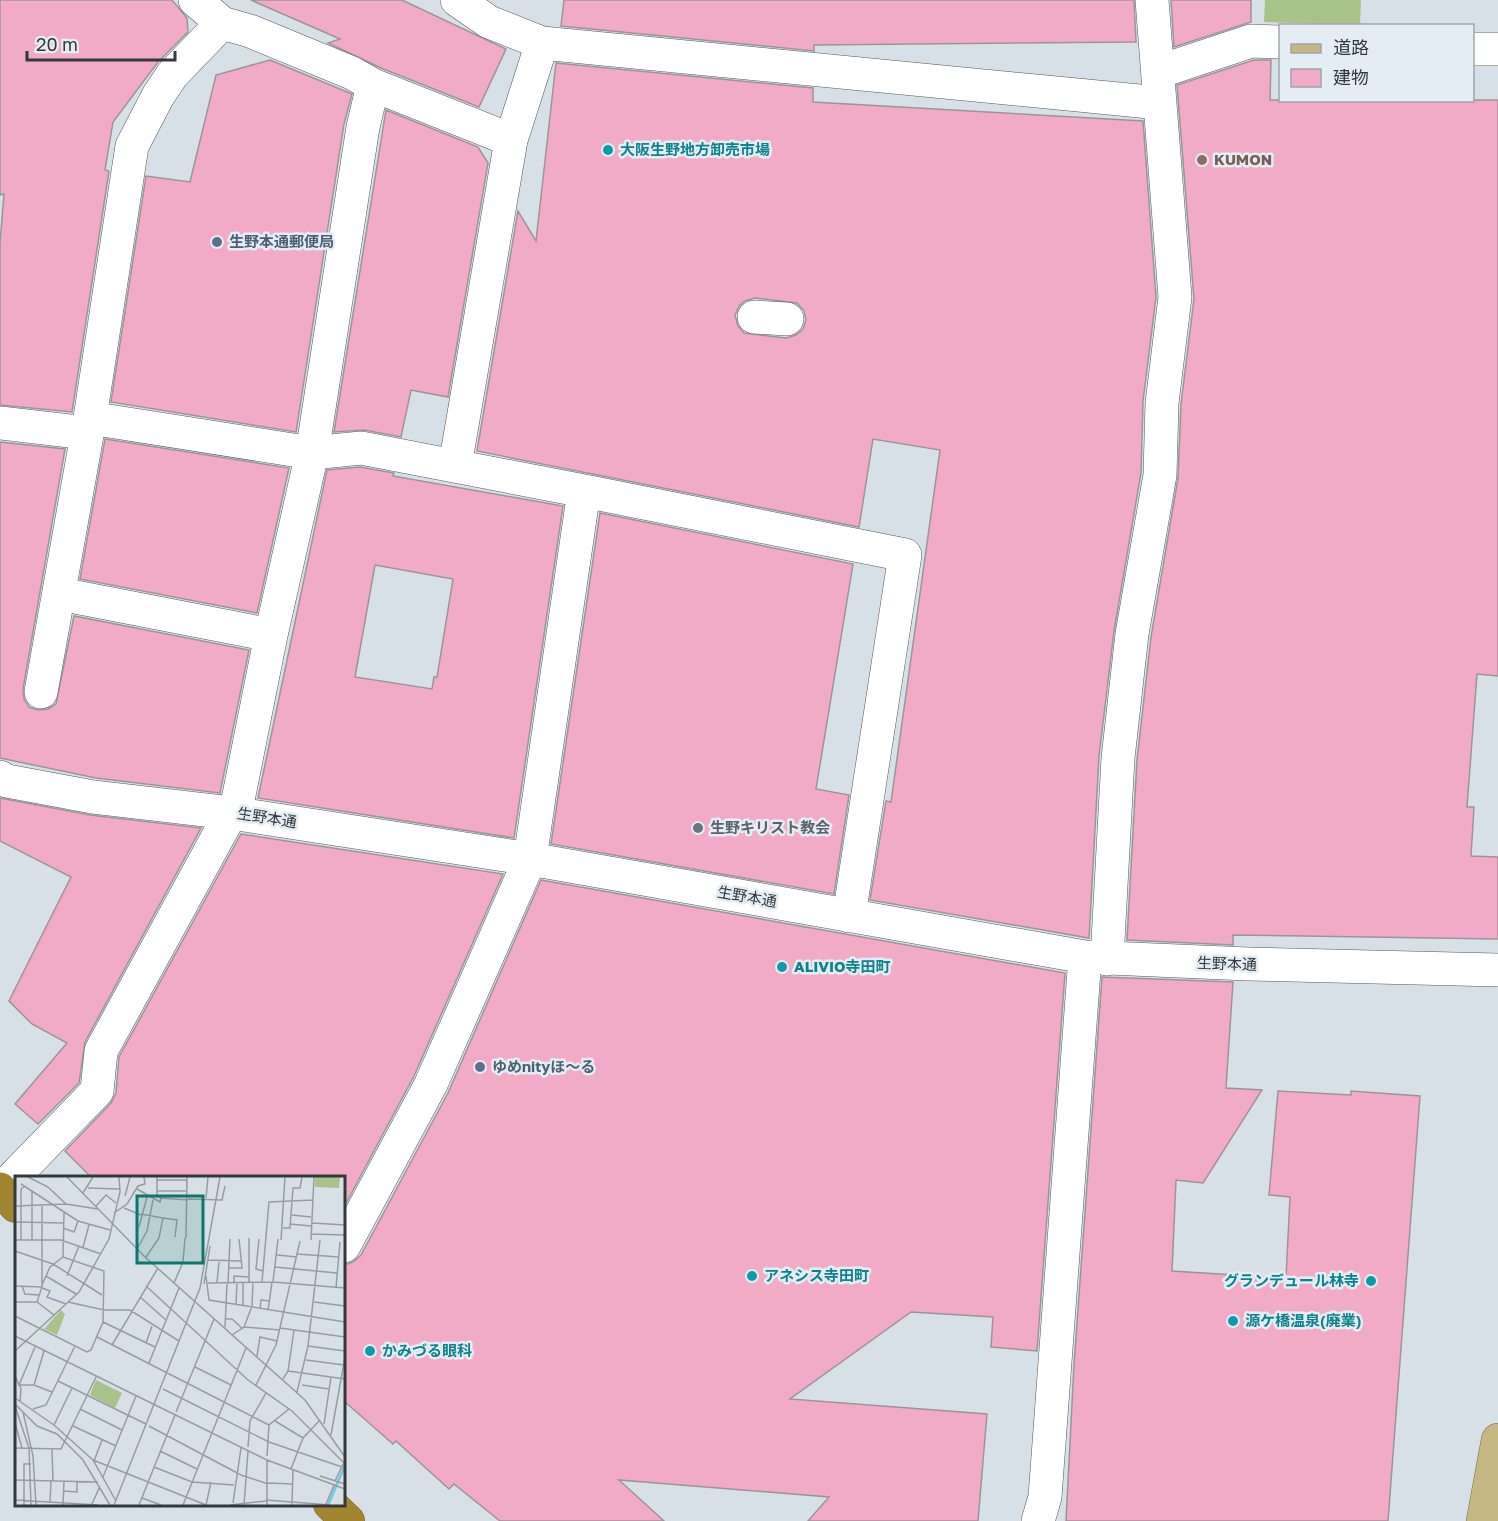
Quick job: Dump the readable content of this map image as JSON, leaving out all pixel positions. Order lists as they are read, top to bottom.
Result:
{
  "streets": {
    "street": ["生野本通"]
  },
  "places": [
    "大阪生野地方卸売市場",
    "KUMON",
    "生野本通郵便局",
    "生野キリスト教会",
    "ALIVIO寺田町",
    "ゆめnityほ〜る",
    "アネシス寺田町",
    "グランデュール林寺",
    "源ケ橋温泉(廃業)",
    "かみづる眼科"
  ],
  "legend": ["道路", "建物"],
  "scale_bar": "20 m"
}
